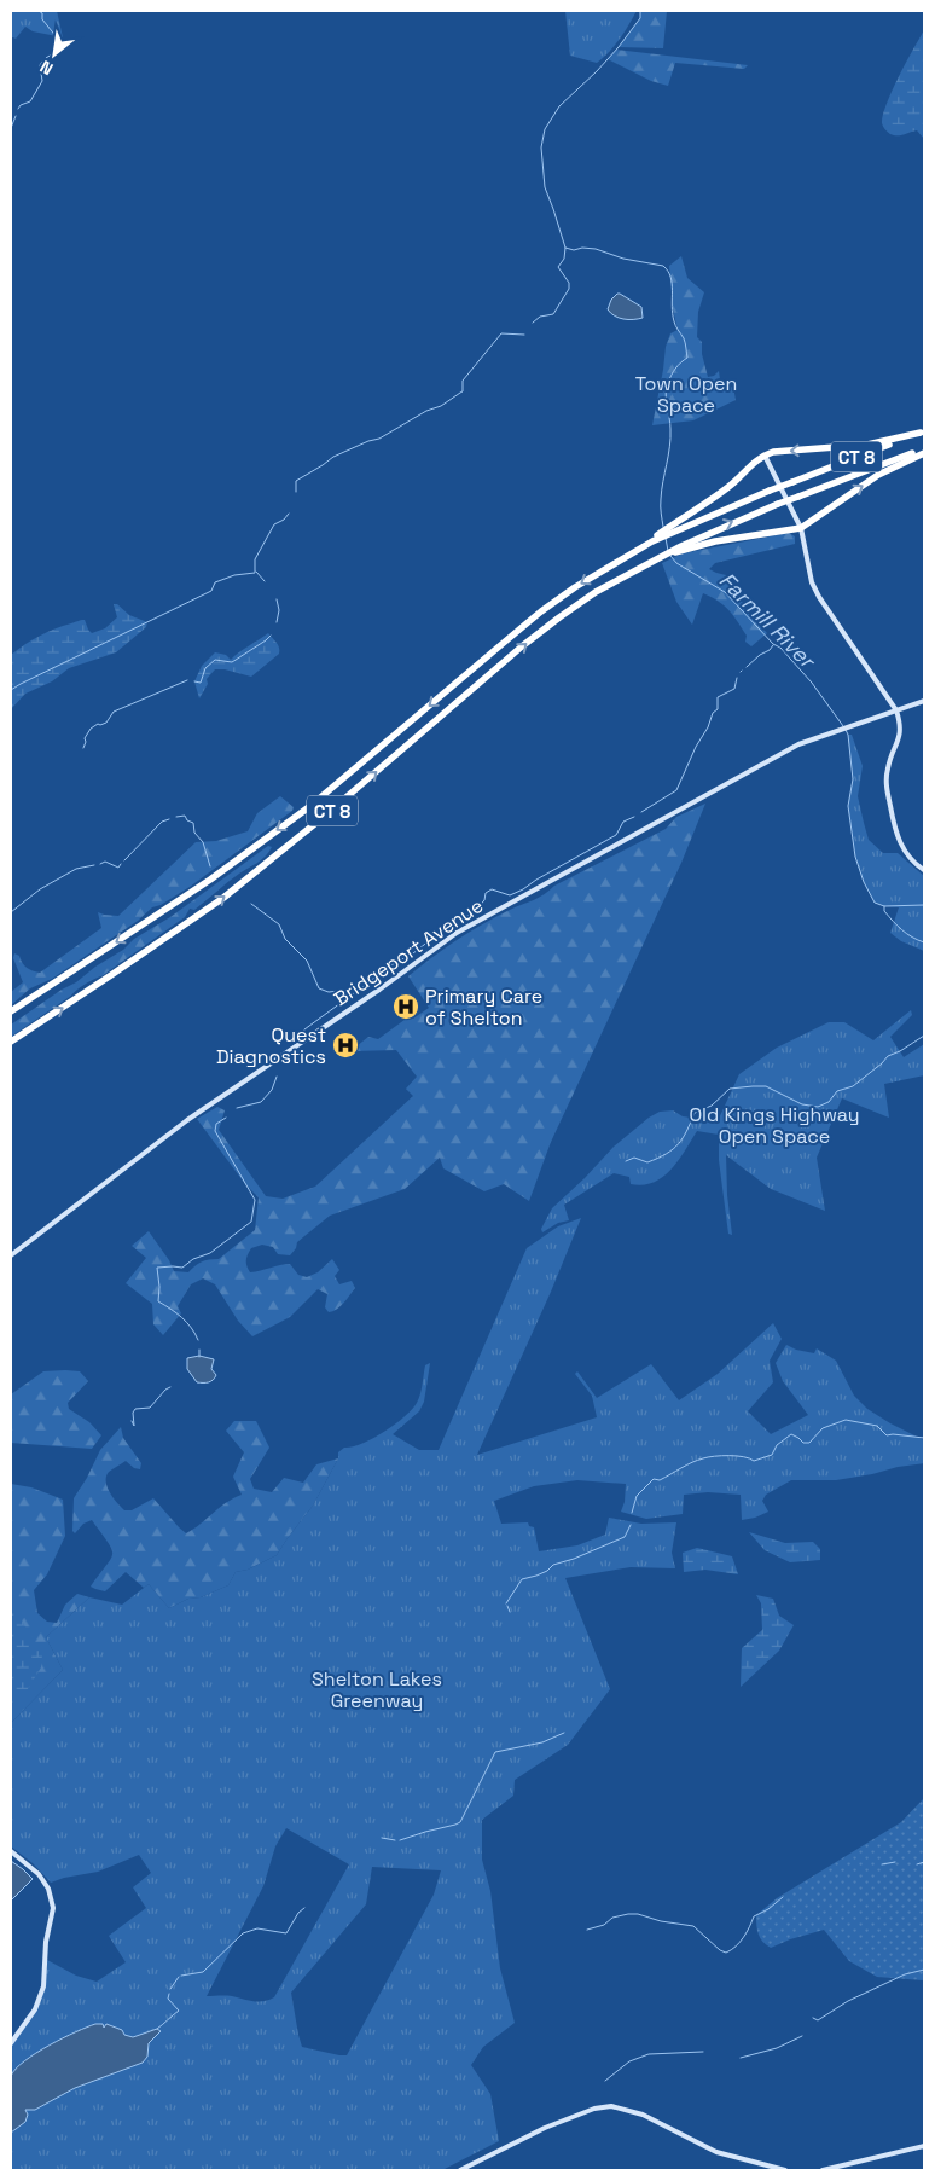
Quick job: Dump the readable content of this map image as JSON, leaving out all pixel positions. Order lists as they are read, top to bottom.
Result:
{
  "streets": {
    "highway": ["CT 8"],
    "main road": ["Bridgeport Avenue"]
  },
  "water": ["Farmill River"],
  "parks": ["Town Open Space", "Old Kings Highway Open Space", "Shelton Lakes Greenway"],
  "places": {
    "hospital": ["Primary Care of Shelton", "Quest Diagnostics"]
  },
  "north": "bottom left"
}
